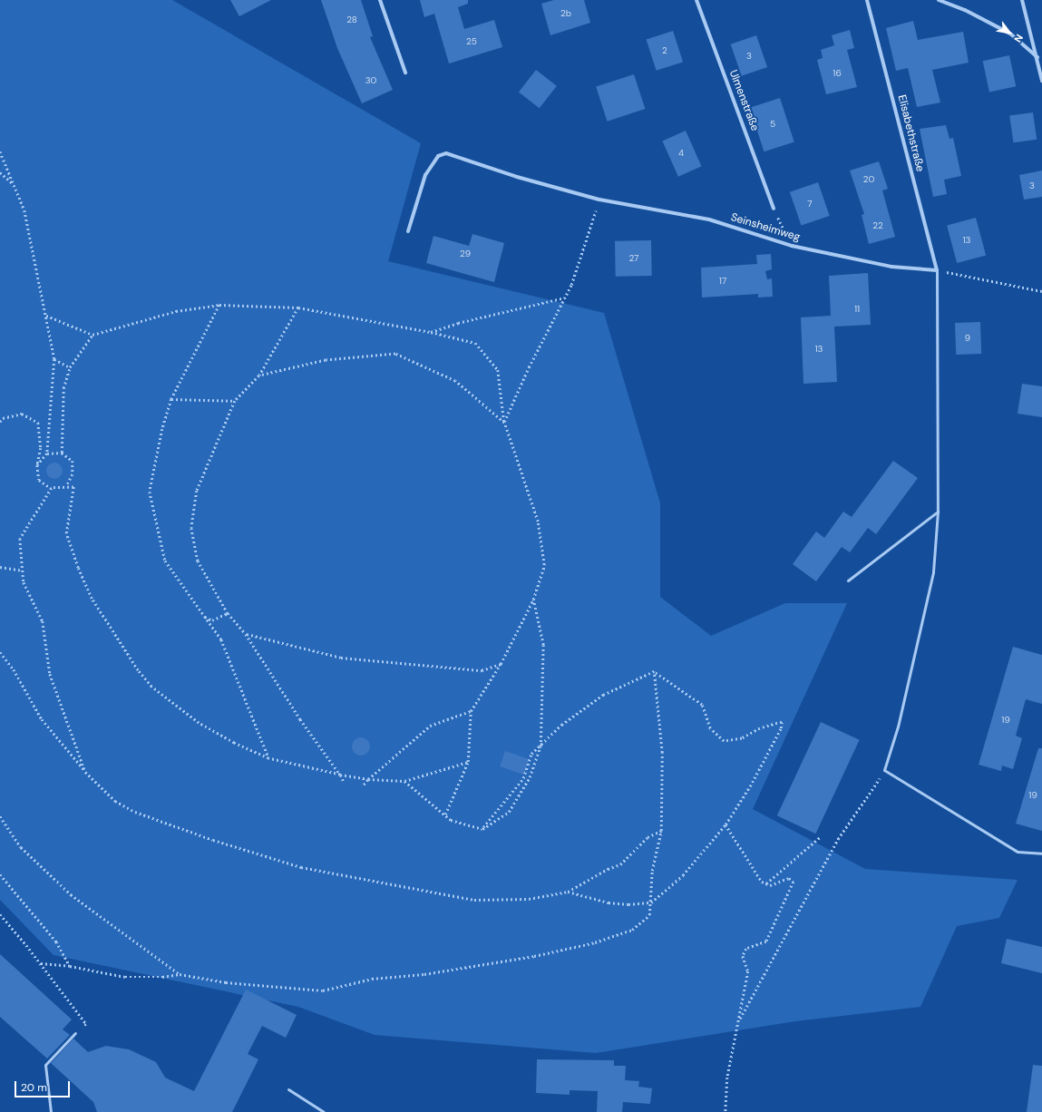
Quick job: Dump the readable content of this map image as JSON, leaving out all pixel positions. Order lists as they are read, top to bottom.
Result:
{
  "streets": {
    "street": ["Ulmenstraße", "Elisabethstraße", "Seinsheimweg"]
  },
  "crossings": [
    ["Elisabethstraße", "Seinsheimweg"]
  ],
  "house_numbers": [
    "2b",
    "28",
    "25",
    "2",
    "3",
    "16",
    "30",
    "5",
    "4",
    "20",
    "3",
    "7",
    "22",
    "13",
    "29",
    "27",
    "17",
    "11",
    "9",
    "13",
    "19",
    "19"
  ],
  "scale_bar": "20 m",
  "north": "bottom right"
}
